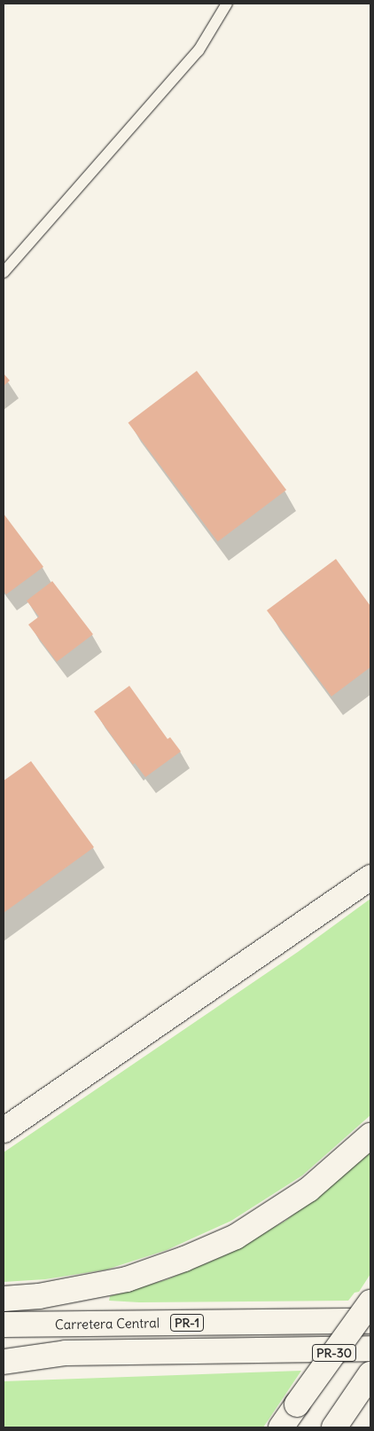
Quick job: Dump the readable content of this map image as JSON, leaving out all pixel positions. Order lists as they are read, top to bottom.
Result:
{
  "streets": {
    "main road": ["PR-1", "Carretera Central", "PR-30"]
  }
}
